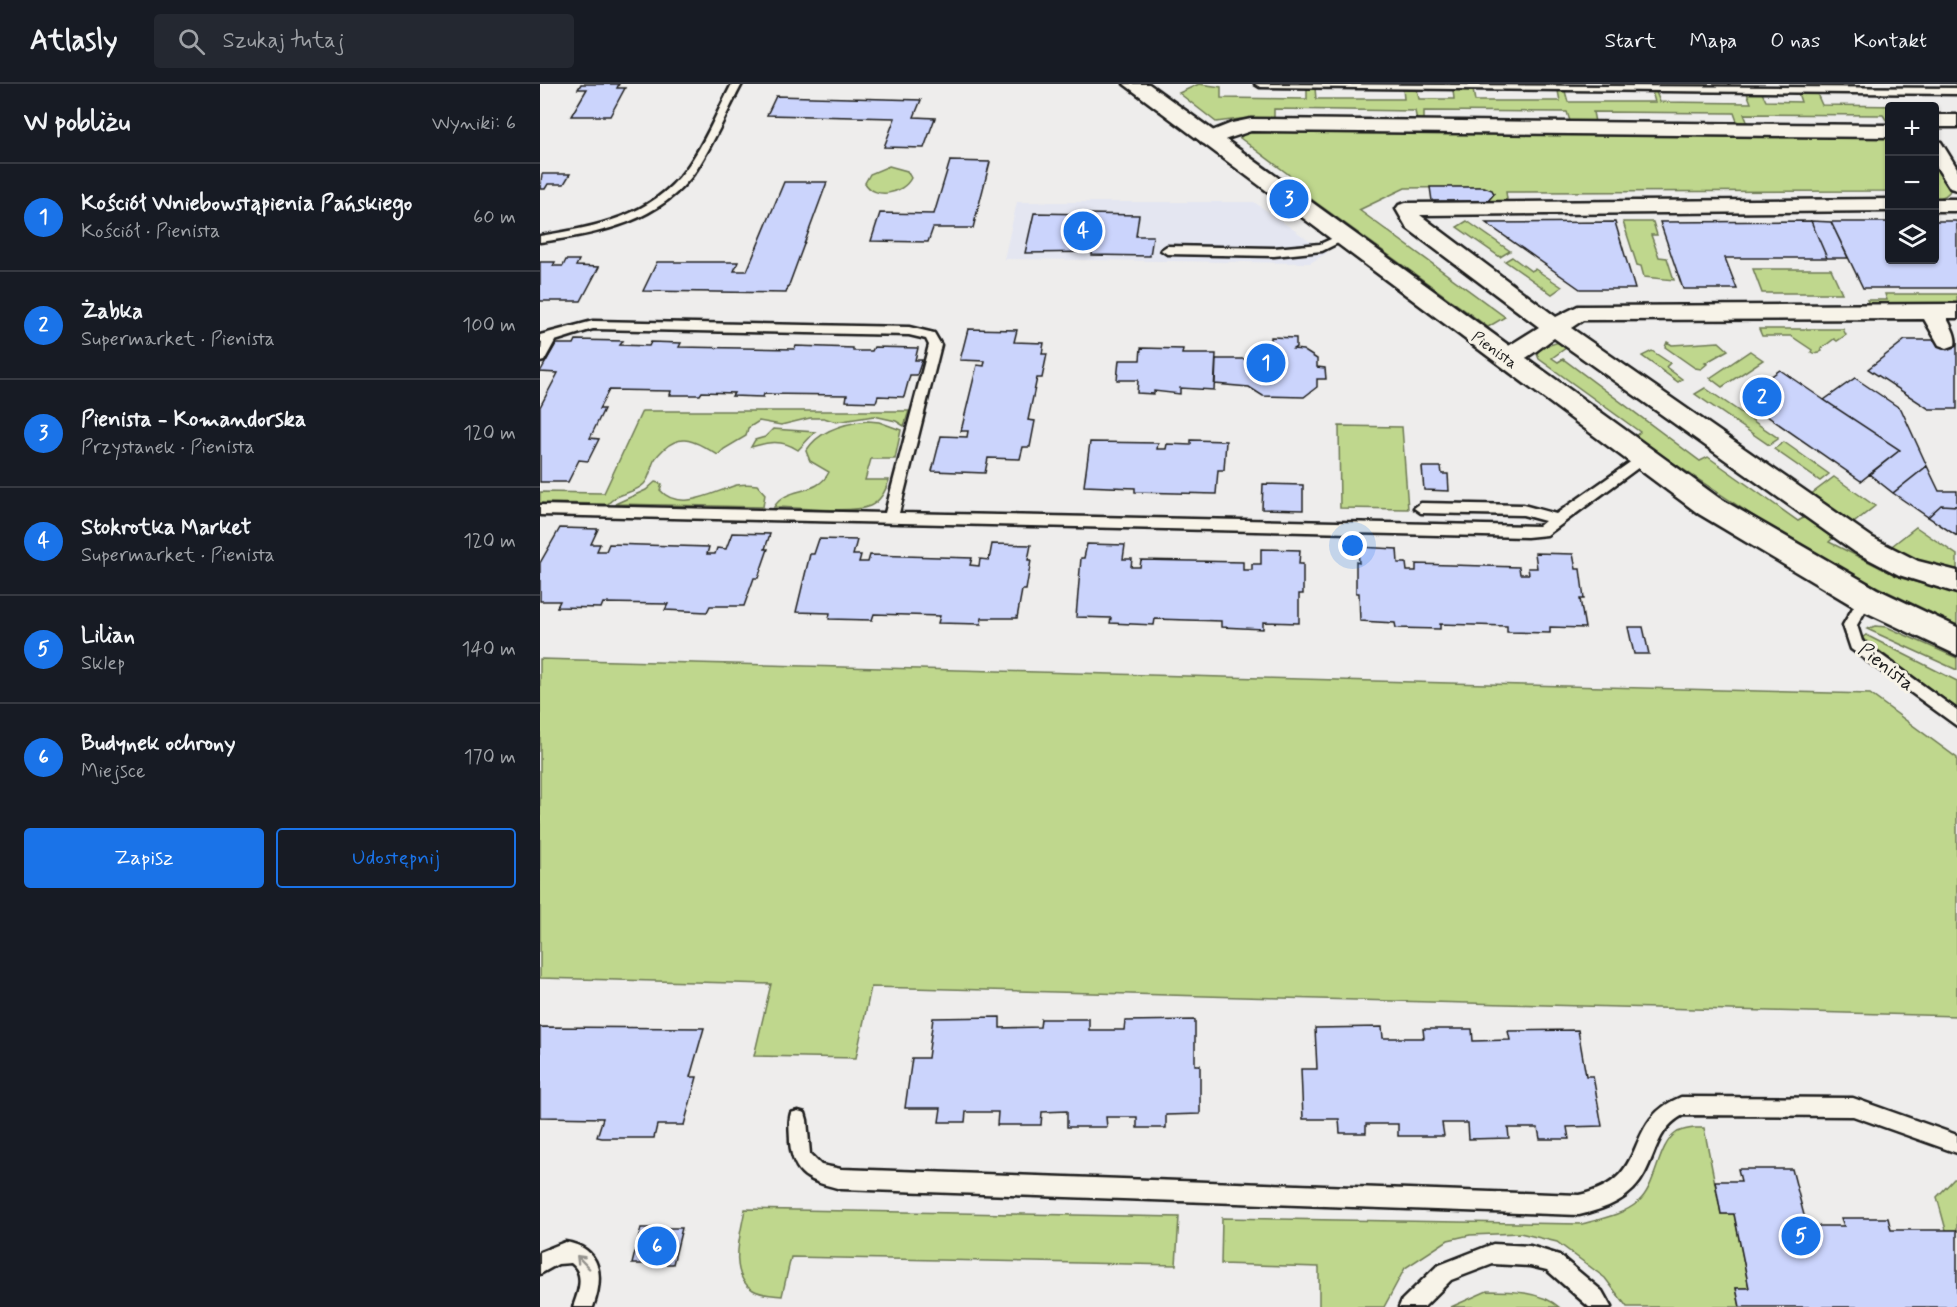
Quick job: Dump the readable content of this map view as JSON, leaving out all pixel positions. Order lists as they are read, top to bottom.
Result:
{
  "streets": {
    "street": ["Pienista"]
  },
  "page": {
    "header": "Atlasly",
    "search": "Szukaj tutaj",
    "nav": [
      "Start",
      "Mapa",
      "O nas",
      "Kontakt"
    ],
    "heading": ["W pobliżu", "Wyniki: 6"],
    "map_buttons": ["+", "−"],
    "list": [
      {
        "mark": "1",
        "name": "Kościół Wniebowstąpienia Pańskiego",
        "note": "Kościół · Pienista",
        "value": "60 m"
      },
      {
        "mark": "2",
        "name": "Żabka",
        "note": "Supermarket · Pienista",
        "value": "100 m"
      },
      {
        "mark": "3",
        "name": "Pienista - Komandorska",
        "note": "Przystanek · Pienista",
        "value": "120 m"
      },
      {
        "mark": "4",
        "name": "Stokrotka Market",
        "note": "Supermarket · Pienista",
        "value": "120 m"
      },
      {
        "mark": "5",
        "name": "Lilian",
        "note": "Sklep",
        "value": "140 m"
      },
      {
        "mark": "6",
        "name": "Budynek ochrony",
        "note": "Miejsce",
        "value": "170 m"
      }
    ],
    "pins": [
      "3",
      "4",
      "1",
      "2",
      "5",
      "6"
    ],
    "buttons": ["Zapisz", "Udostępnij"]
  }
}
